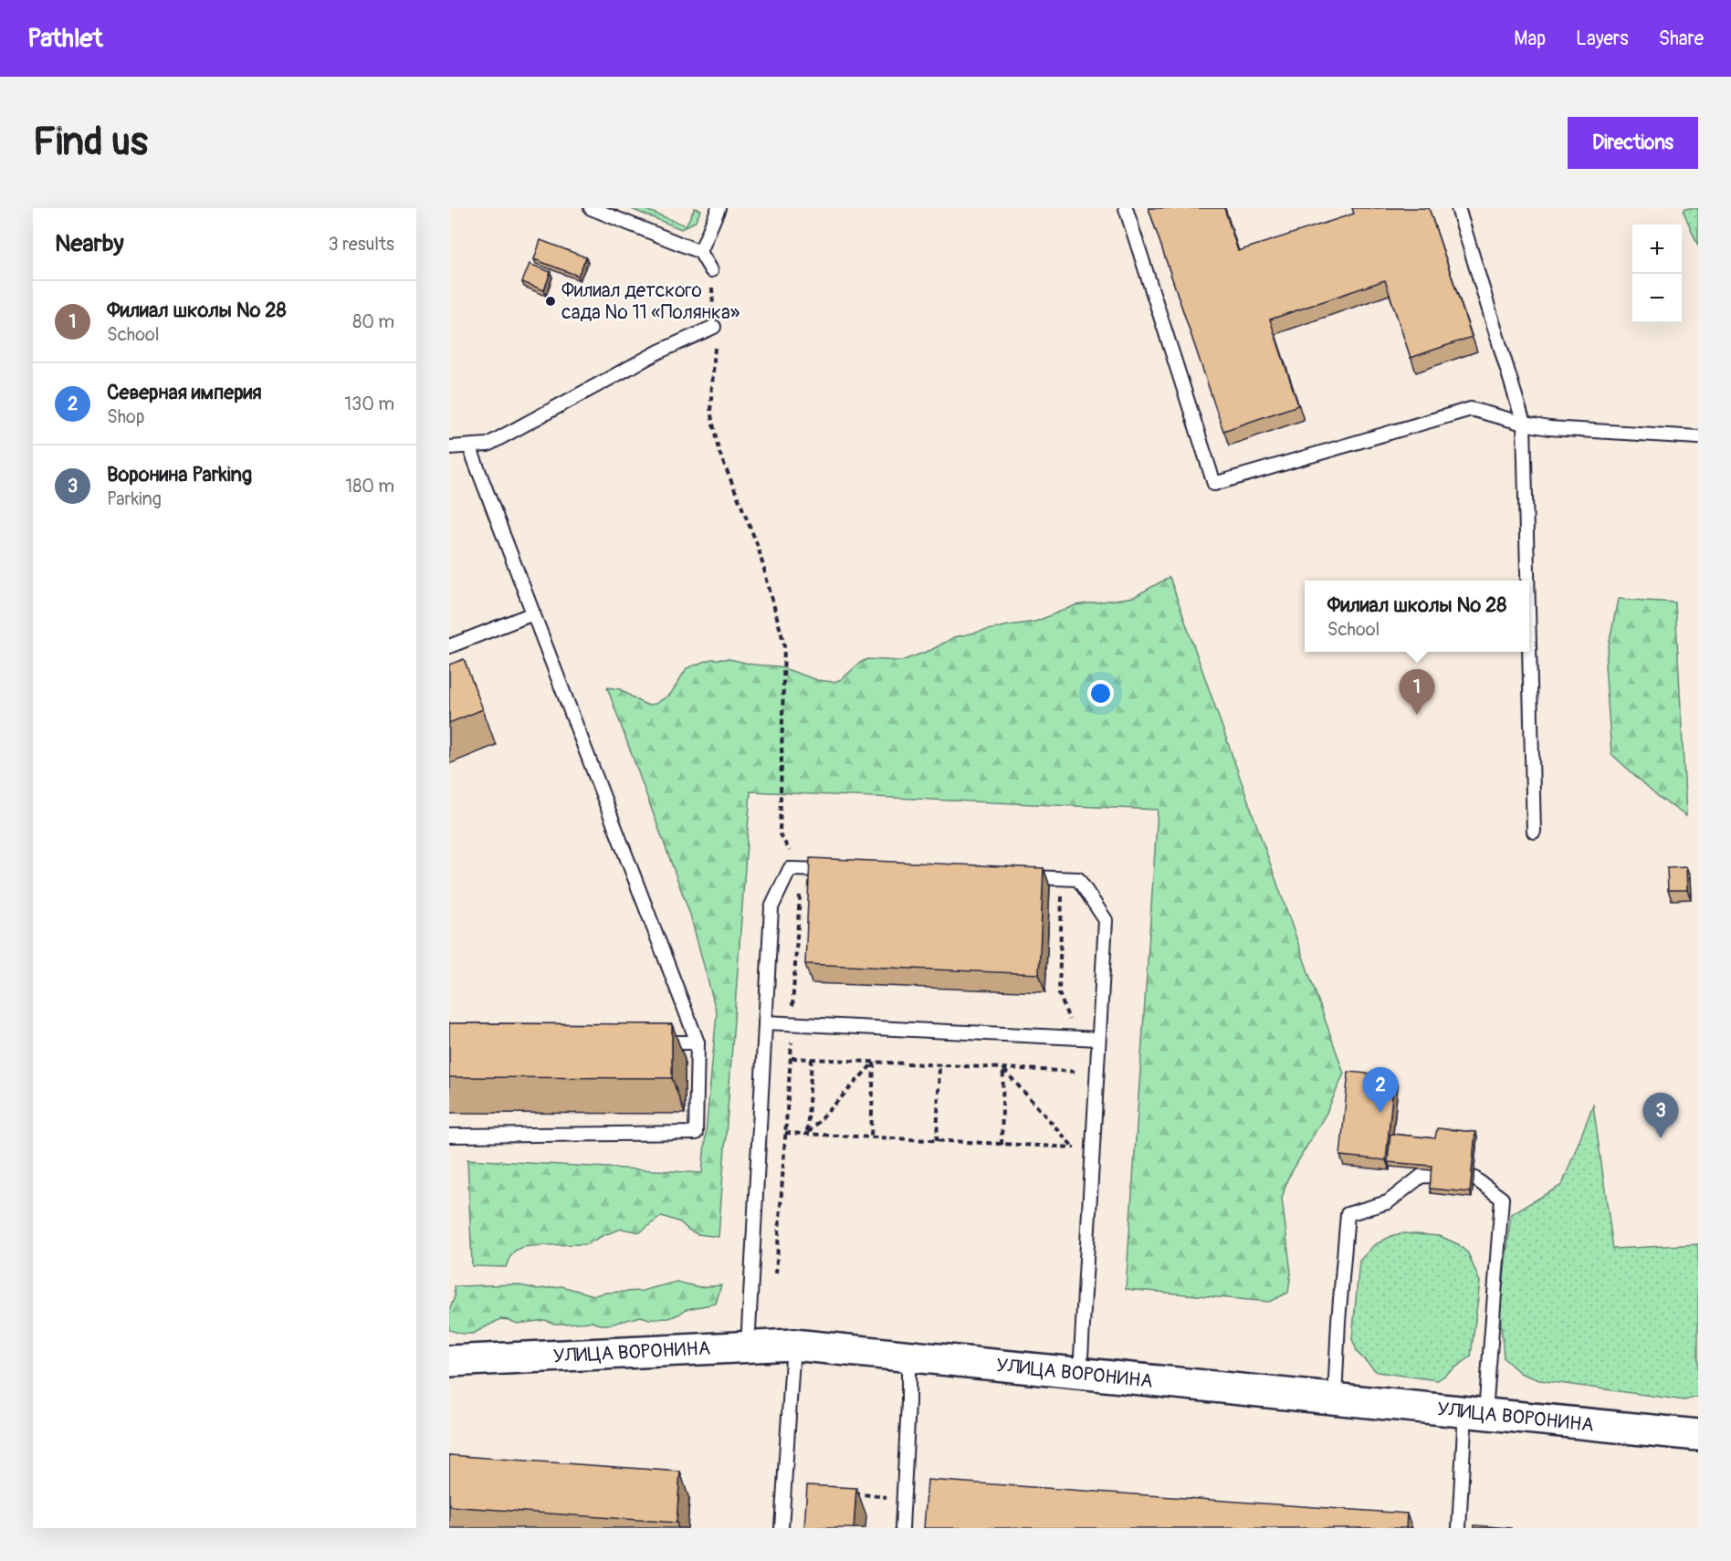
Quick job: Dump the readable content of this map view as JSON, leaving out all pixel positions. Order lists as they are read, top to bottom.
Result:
{
  "streets": {
    "street": ["УЛИЦА ВОРОНИНА"]
  },
  "places": ["Филиал детского сада № 11 «Полянка»"],
  "page": {
    "header": "Pathlet",
    "nav": ["Map", "Layers", "Share"],
    "buttons": "Directions",
    "title": "Find us",
    "heading": ["Nearby", "3 results"],
    "map_buttons": ["+", "−"],
    "list": [
      {
        "mark": "1",
        "name": "Филиал школы № 28",
        "note": "School",
        "value": "80 m"
      },
      {
        "mark": "2",
        "name": "Северная империя",
        "note": "Shop",
        "value": "130 m"
      },
      {
        "mark": "3",
        "name": "Воронина Parking",
        "note": "Parking",
        "value": "180 m"
      }
    ],
    "popup": ["Филиал школы № 28", "School"],
    "pins": ["1", "2", "3"]
  }
}
